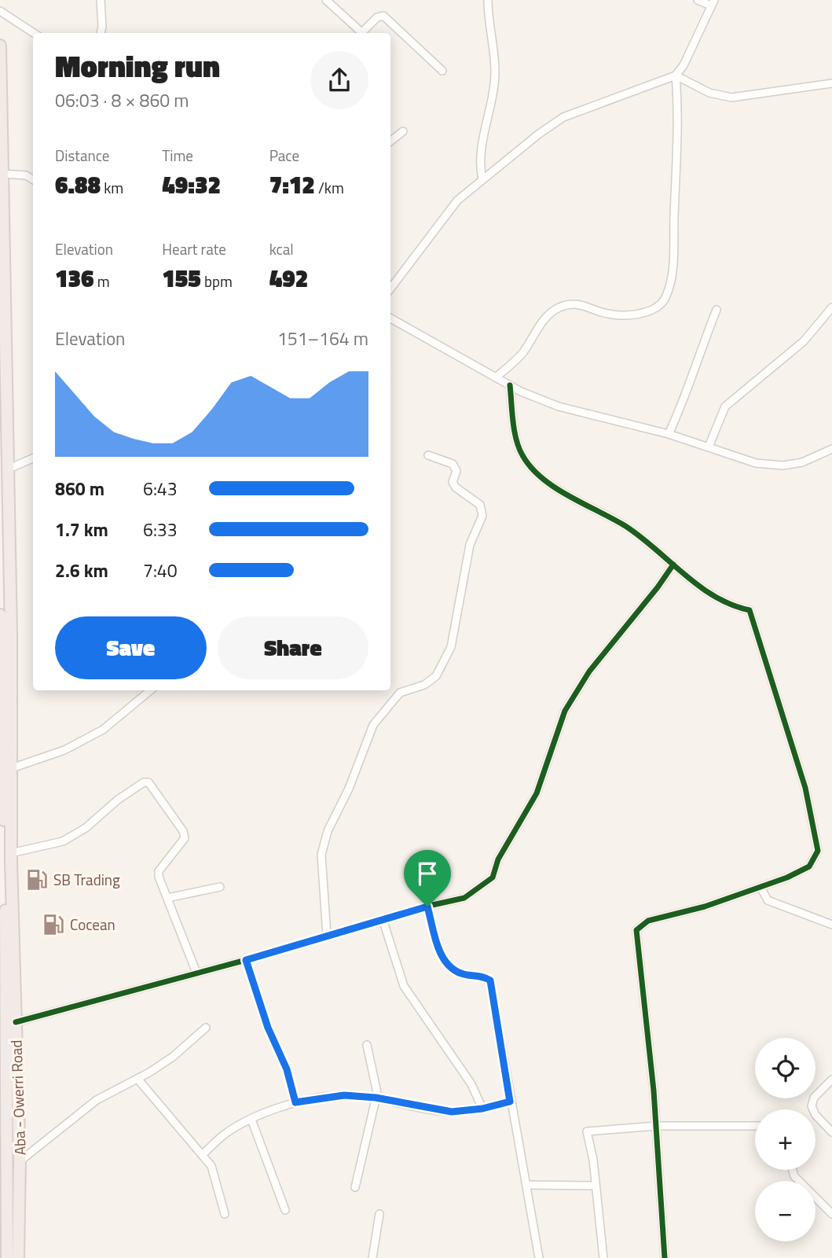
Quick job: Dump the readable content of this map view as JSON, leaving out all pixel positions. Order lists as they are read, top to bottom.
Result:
{
  "streets": {
    "highway": ["Aba - Owerri Road"]
  },
  "places": {
    "fuel station": ["SB Trading", "Cocean"]
  },
  "page": {
    "heading": ["Morning run", "06:03 · 8 × 860 m"],
    "stats": [
      ["Distance", "6.88 km"],
      ["Time", "49:32"],
      ["Pace", "7:12 /km"],
      ["Elevation", "136 m"],
      ["Heart rate", "155 bpm"],
      ["kcal", "492"]
    ],
    "chart": ["Elevation", "151–164 m"],
    "list": [
      {
        "name": "860 m",
        "note": "6:43"
      },
      {
        "name": "1.7 km",
        "note": "6:33"
      },
      {
        "name": "2.6 km",
        "note": "7:40"
      }
    ],
    "buttons": ["Save", "Share"],
    "map_buttons": ["+", "−"]
  }
}
